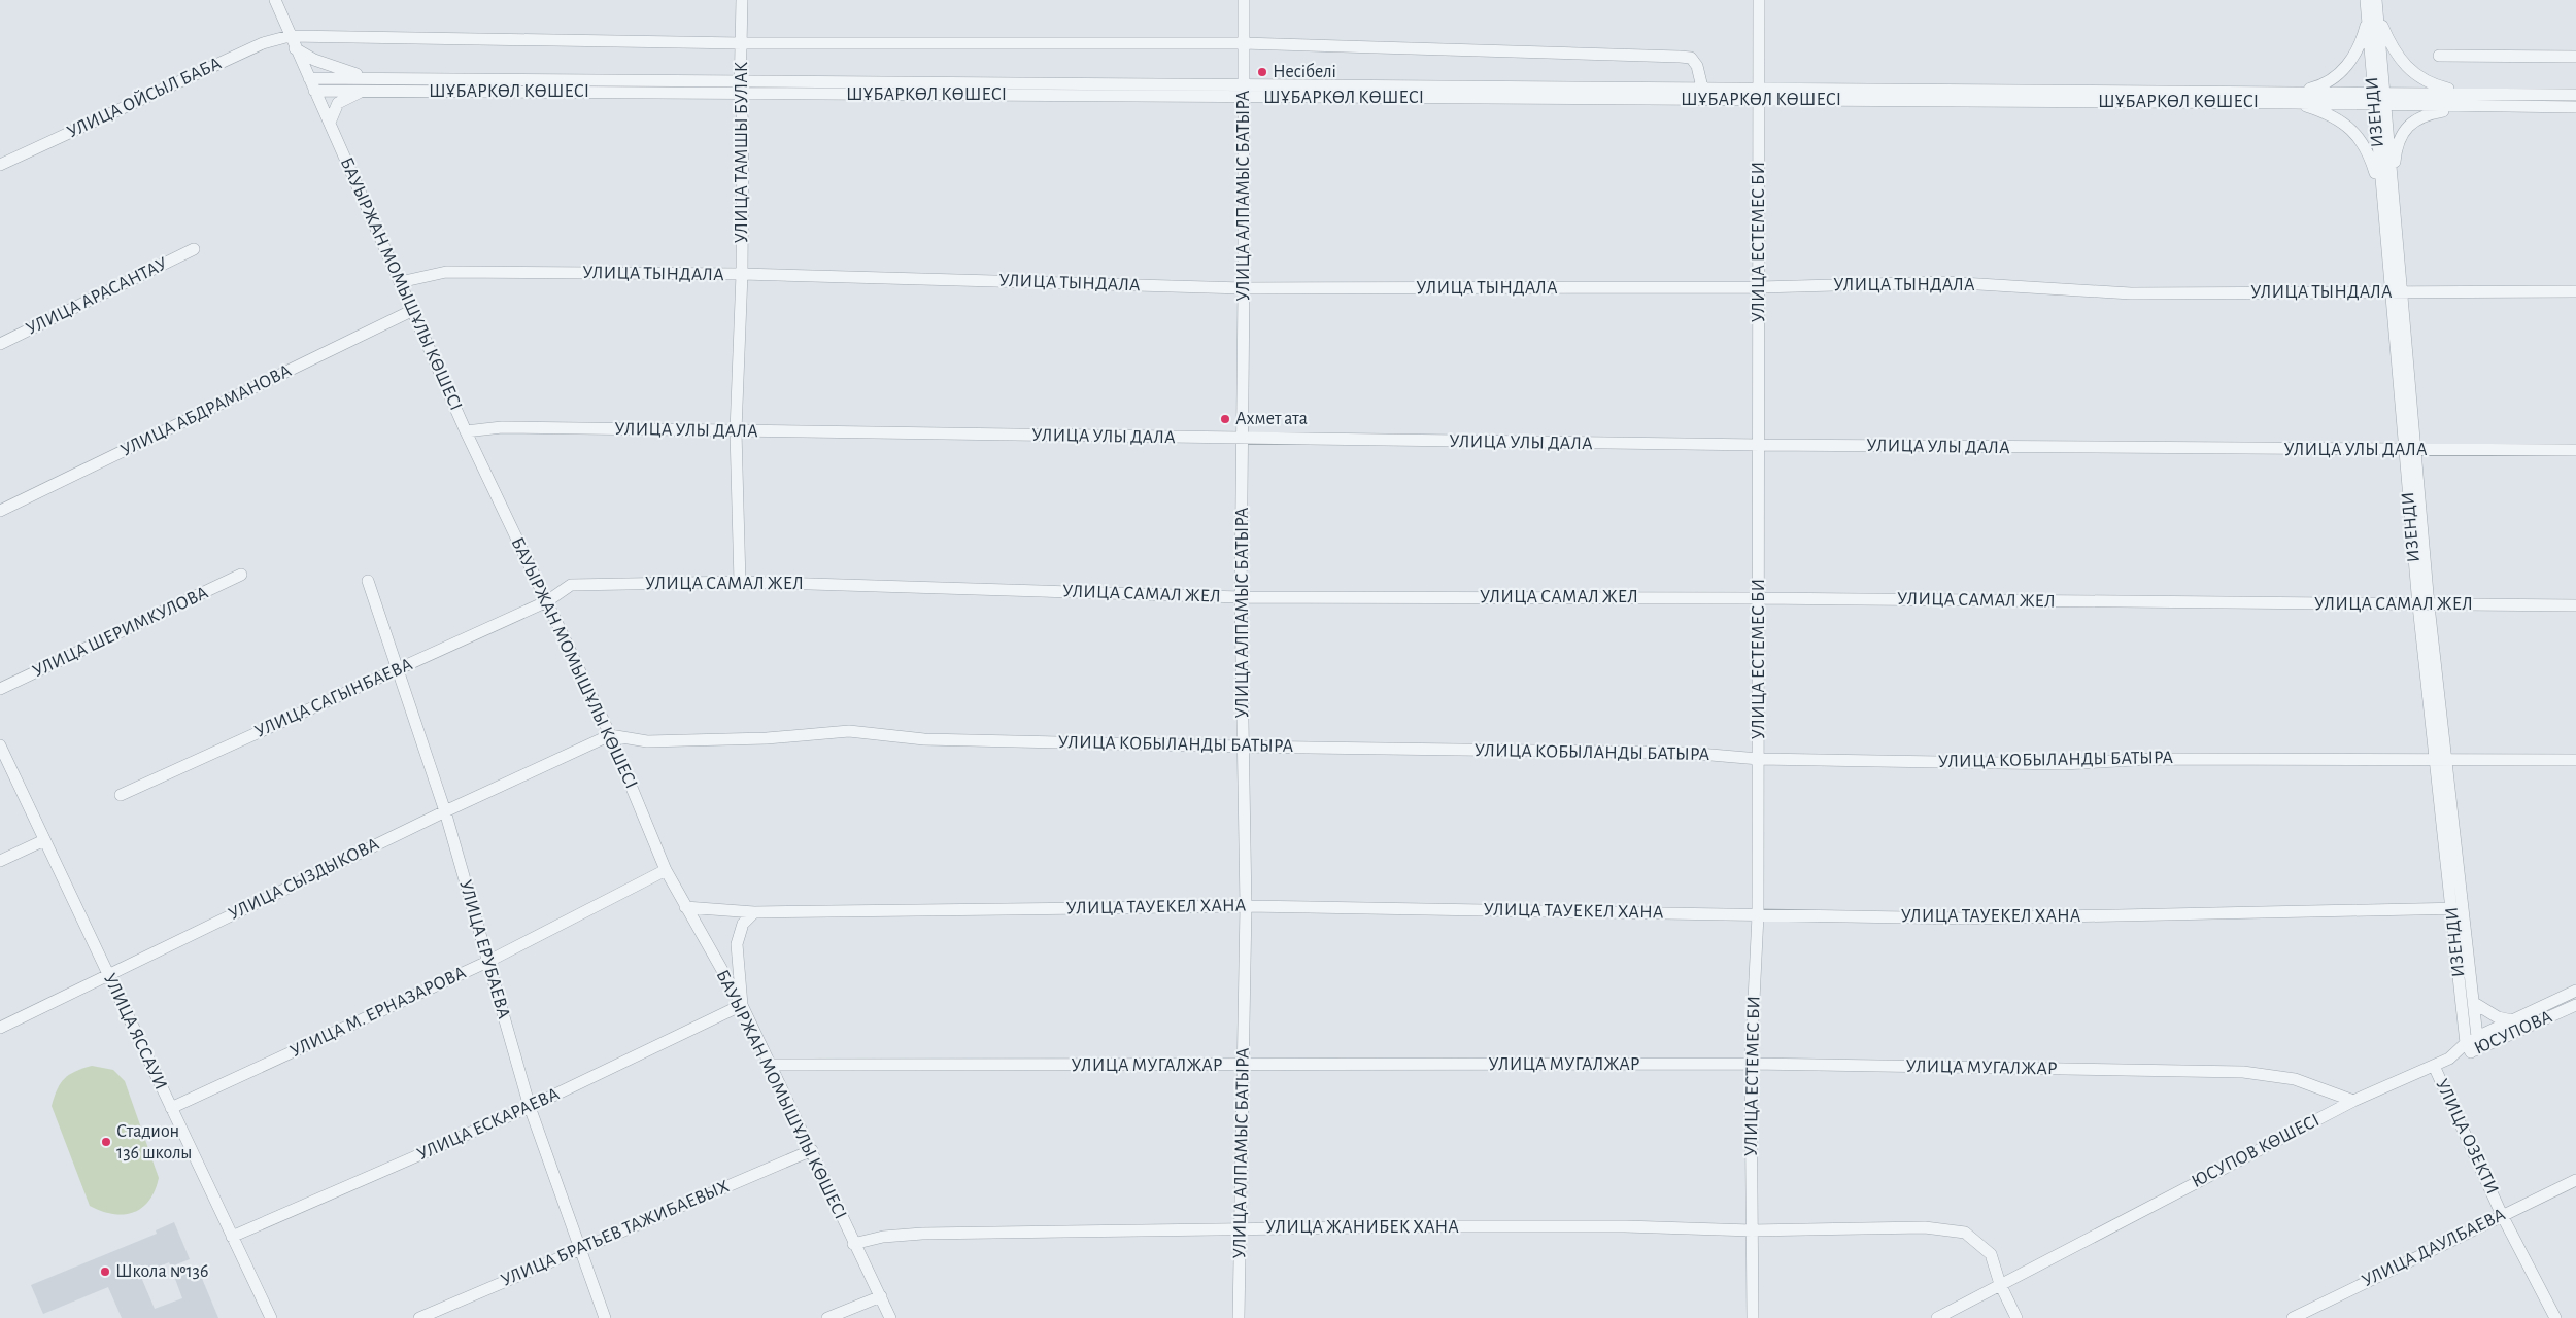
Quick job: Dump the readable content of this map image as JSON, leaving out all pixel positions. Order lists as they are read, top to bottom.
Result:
{
  "streets": {
    "street": [
      "ШҰБАРКӨЛ КӨШЕСІ",
      "УЛИЦА ОЙСЫЛ БАБА",
      "ИЗЕНДИ",
      "УЛИЦА ТАМШЫ БУЛАК",
      "УЛИЦА АЛПАМЫС БАТЫРА",
      "УЛИЦА ЕСТЕМЕС БИ",
      "УЛИЦА ТЫНДАЛА",
      "БАУЫРЖАН МОМЫШҰЛЫ КӨШЕСІ",
      "УЛИЦА АРАСАНТАУ",
      "УЛИЦА АБДРАМАНОВА",
      "УЛИЦА УЛЫ ДАЛА",
      "УЛИЦА САМАЛ ЖЕЛ",
      "УЛИЦА ШЕРИМКУЛОВА",
      "УЛИЦА САГЫНБАЕВА",
      "УЛИЦА КОБЫЛАНДЫ БАТЫРА",
      "УЛИЦА СЫЗДЫКОВА",
      "УЛИЦА ТАУЕКЕЛ ХАНА",
      "УЛИЦА ЕРУБАЕВА",
      "УЛИЦА М. ЕРНАЗАРОВА",
      "УЛИЦА ЯССАУИ",
      "ЮСУПОВА",
      "УЛИЦА МУГАЛЖАР",
      "УЛИЦА ЕСКАРАЕВА",
      "УЛИЦА ОЗЕКТИ",
      "ЮСУПОВ КӨШЕСІ",
      "УЛИЦА ЖАНИБЕК ХАНА",
      "УЛИЦА БРАТЬЕВ ТАЖИБАЕВЫХ",
      "УЛИЦА ДАУЛБАЕВА"
    ]
  },
  "crossings": [
    ["ШҰБАРКӨЛ КӨШЕСІ", "УЛИЦА ОЙСЫЛ БАБА"],
    ["ШҰБАРКӨЛ КӨШЕСІ", "ИЗЕНДИ"],
    ["ШҰБАРКӨЛ КӨШЕСІ", "УЛИЦА ТАМШЫ БУЛАК"],
    ["ШҰБАРКӨЛ КӨШЕСІ", "УЛИЦА АЛПАМЫС БАТЫРА"],
    ["ШҰБАРКӨЛ КӨШЕСІ", "УЛИЦА ЕСТЕМЕС БИ"],
    ["ШҰБАРКӨЛ КӨШЕСІ", "БАУЫРЖАН МОМЫШҰЛЫ КӨШЕСІ"],
    ["УЛИЦА ОЙСЫЛ БАБА", "БАУЫРЖАН МОМЫШҰЛЫ КӨШЕСІ"],
    ["ИЗЕНДИ", "УЛИЦА ТЫНДАЛА"],
    ["ИЗЕНДИ", "УЛИЦА УЛЫ ДАЛА"],
    ["ИЗЕНДИ", "УЛИЦА САМАЛ ЖЕЛ"],
    ["ИЗЕНДИ", "УЛИЦА КОБЫЛАНДЫ БАТЫРА"],
    ["ИЗЕНДИ", "УЛИЦА ТАУЕКЕЛ ХАНА"],
    ["ИЗЕНДИ", "ЮСУПОВА"],
    ["УЛИЦА ТАМШЫ БУЛАК", "УЛИЦА ТЫНДАЛА"],
    ["УЛИЦА ТАМШЫ БУЛАК", "УЛИЦА УЛЫ ДАЛА"],
    ["УЛИЦА ТАМШЫ БУЛАК", "УЛИЦА САМАЛ ЖЕЛ"],
    ["УЛИЦА АЛПАМЫС БАТЫРА", "УЛИЦА ТЫНДАЛА"],
    ["УЛИЦА АЛПАМЫС БАТЫРА", "УЛИЦА УЛЫ ДАЛА"],
    ["УЛИЦА АЛПАМЫС БАТЫРА", "УЛИЦА САМАЛ ЖЕЛ"],
    ["УЛИЦА АЛПАМЫС БАТЫРА", "УЛИЦА КОБЫЛАНДЫ БАТЫРА"],
    ["УЛИЦА АЛПАМЫС БАТЫРА", "УЛИЦА ТАУЕКЕЛ ХАНА"],
    ["УЛИЦА АЛПАМЫС БАТЫРА", "УЛИЦА МУГАЛЖАР"],
    ["УЛИЦА АЛПАМЫС БАТЫРА", "УЛИЦА ЖАНИБЕК ХАНА"],
    ["УЛИЦА ЕСТЕМЕС БИ", "УЛИЦА ТЫНДАЛА"],
    ["УЛИЦА ЕСТЕМЕС БИ", "УЛИЦА УЛЫ ДАЛА"],
    ["УЛИЦА ЕСТЕМЕС БИ", "УЛИЦА САМАЛ ЖЕЛ"],
    ["УЛИЦА ЕСТЕМЕС БИ", "УЛИЦА КОБЫЛАНДЫ БАТЫРА"],
    ["УЛИЦА ЕСТЕМЕС БИ", "УЛИЦА ТАУЕКЕЛ ХАНА"],
    ["УЛИЦА ЕСТЕМЕС БИ", "УЛИЦА МУГАЛЖАР"],
    ["УЛИЦА ЕСТЕМЕС БИ", "УЛИЦА ЖАНИБЕК ХАНА"],
    ["УЛИЦА ТЫНДАЛА", "БАУЫРЖАН МОМЫШҰЛЫ КӨШЕСІ"],
    ["БАУЫРЖАН МОМЫШҰЛЫ КӨШЕСІ", "УЛИЦА АБДРАМАНОВА"],
    ["БАУЫРЖАН МОМЫШҰЛЫ КӨШЕСІ", "УЛИЦА УЛЫ ДАЛА"],
    ["БАУЫРЖАН МОМЫШҰЛЫ КӨШЕСІ", "УЛИЦА САМАЛ ЖЕЛ"],
    ["БАУЫРЖАН МОМЫШҰЛЫ КӨШЕСІ", "УЛИЦА САГЫНБАЕВА"],
    ["БАУЫРЖАН МОМЫШҰЛЫ КӨШЕСІ", "УЛИЦА КОБЫЛАНДЫ БАТЫРА"],
    ["БАУЫРЖАН МОМЫШҰЛЫ КӨШЕСІ", "УЛИЦА СЫЗДЫКОВА"],
    ["БАУЫРЖАН МОМЫШҰЛЫ КӨШЕСІ", "УЛИЦА ТАУЕКЕЛ ХАНА"],
    ["БАУЫРЖАН МОМЫШҰЛЫ КӨШЕСІ", "УЛИЦА М. ЕРНАЗАРОВА"],
    ["БАУЫРЖАН МОМЫШҰЛЫ КӨШЕСІ", "УЛИЦА МУГАЛЖАР"],
    ["БАУЫРЖАН МОМЫШҰЛЫ КӨШЕСІ", "УЛИЦА ЕСКАРАЕВА"],
    ["БАУЫРЖАН МОМЫШҰЛЫ КӨШЕСІ", "УЛИЦА ЖАНИБЕК ХАНА"],
    ["БАУЫРЖАН МОМЫШҰЛЫ КӨШЕСІ", "УЛИЦА БРАТЬЕВ ТАЖИБАЕВЫХ"],
    ["УЛИЦА САМАЛ ЖЕЛ", "УЛИЦА САГЫНБАЕВА"],
    ["УЛИЦА САГЫНБАЕВА", "УЛИЦА ЕРУБАЕВА"],
    ["УЛИЦА КОБЫЛАНДЫ БАТЫРА", "УЛИЦА СЫЗДЫКОВА"],
    ["УЛИЦА СЫЗДЫКОВА", "УЛИЦА ЕРУБАЕВА"],
    ["УЛИЦА СЫЗДЫКОВА", "УЛИЦА ЯССАУИ"],
    ["УЛИЦА ЕРУБАЕВА", "УЛИЦА М. ЕРНАЗАРОВА"],
    ["УЛИЦА ЕРУБАЕВА", "УЛИЦА ЕСКАРАЕВА"],
    ["УЛИЦА ЕРУБАЕВА", "УЛИЦА БРАТЬЕВ ТАЖИБАЕВЫХ"],
    ["УЛИЦА М. ЕРНАЗАРОВА", "УЛИЦА ЯССАУИ"],
    ["УЛИЦА ЯССАУИ", "УЛИЦА ЕСКАРАЕВА"],
    ["ЮСУПОВА", "ЮСУПОВ КӨШЕСІ"],
    ["УЛИЦА МУГАЛЖАР", "ЮСУПОВ КӨШЕСІ"],
    ["УЛИЦА ОЗЕКТИ", "ЮСУПОВ КӨШЕСІ"],
    ["УЛИЦА ОЗЕКТИ", "УЛИЦА ДАУЛБАЕВА"],
    ["ЮСУПОВ КӨШЕСІ", "УЛИЦА ЖАНИБЕК ХАНА"]
  ],
  "places": [
    "Несібелі",
    "Ахмет ата",
    "Стадион 136 школы",
    "Школа №136"
  ]
}
